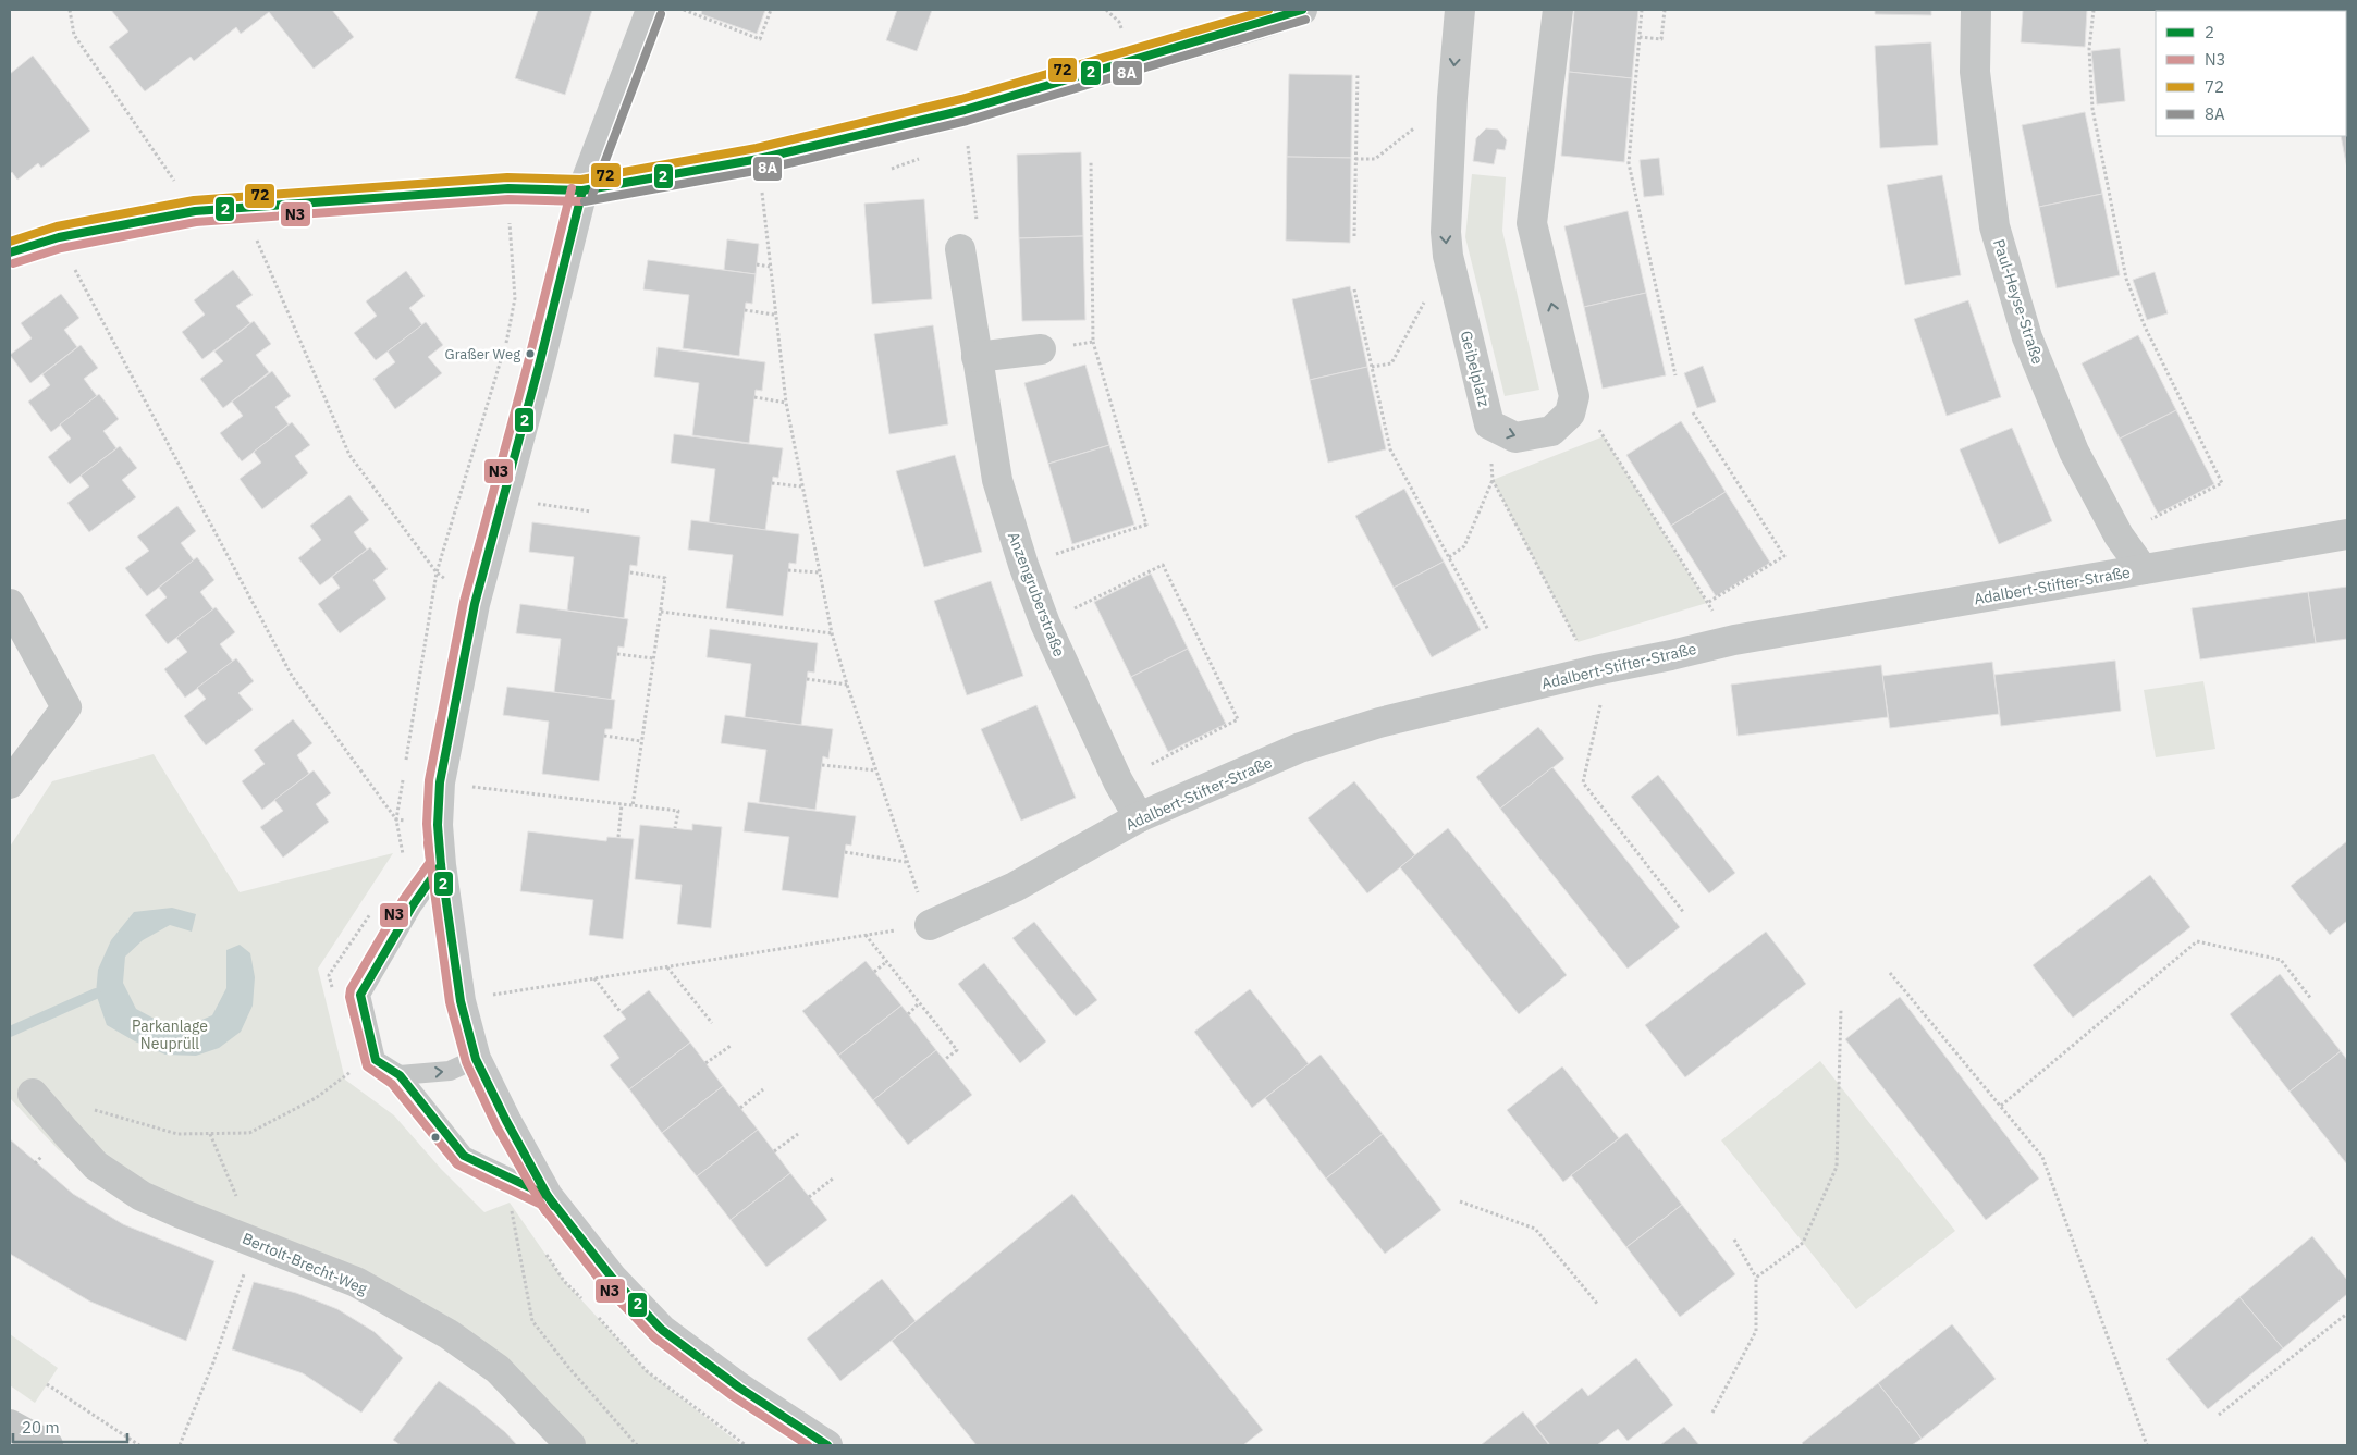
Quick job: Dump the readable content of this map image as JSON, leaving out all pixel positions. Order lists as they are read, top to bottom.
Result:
{
  "streets": {
    "street": [
      "Paul-Heyse-Straße",
      "Geibelplatz",
      "Adalbert-Stifter-Straße",
      "Anzengruberstraße",
      "Bertolt-Brecht-Weg"
    ]
  },
  "crossings": [
    ["Paul-Heyse-Straße", "Adalbert-Stifter-Straße"],
    ["Adalbert-Stifter-Straße", "Anzengruberstraße"]
  ],
  "parks": ["Parkanlage Neuprüll"],
  "places": ["Graßer Weg"],
  "lines": [
    "transit line 2",
    "transit line 72",
    "transit line 8A",
    "transit line N3"
  ],
  "legend": [
    "2",
    "N3",
    "72",
    "8A"
  ],
  "scale_bar": "20 m"
}
